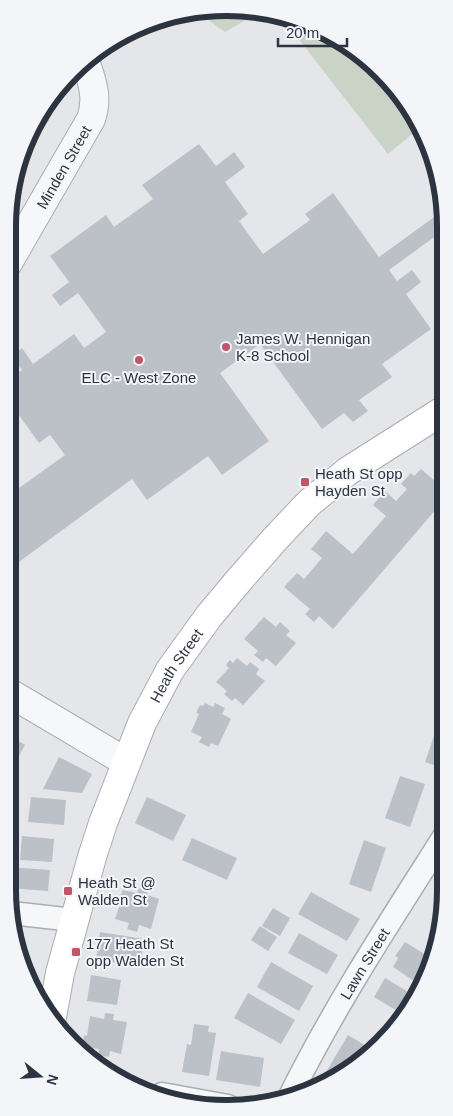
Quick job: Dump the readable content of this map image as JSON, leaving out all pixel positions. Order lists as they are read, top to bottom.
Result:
{
  "streets": {
    "main road": ["Heath Street"],
    "street": ["Minden Street", "Lawn Street"]
  },
  "places": {
    "other": ["James W. Hennigan K-8 School", "ELC - West Zone"],
    "transit": ["Heath St opp Hayden St", "Heath St @ Walden St", "177 Heath St opp Walden St"]
  },
  "scale_bar": "20 m",
  "north": "right"
}
